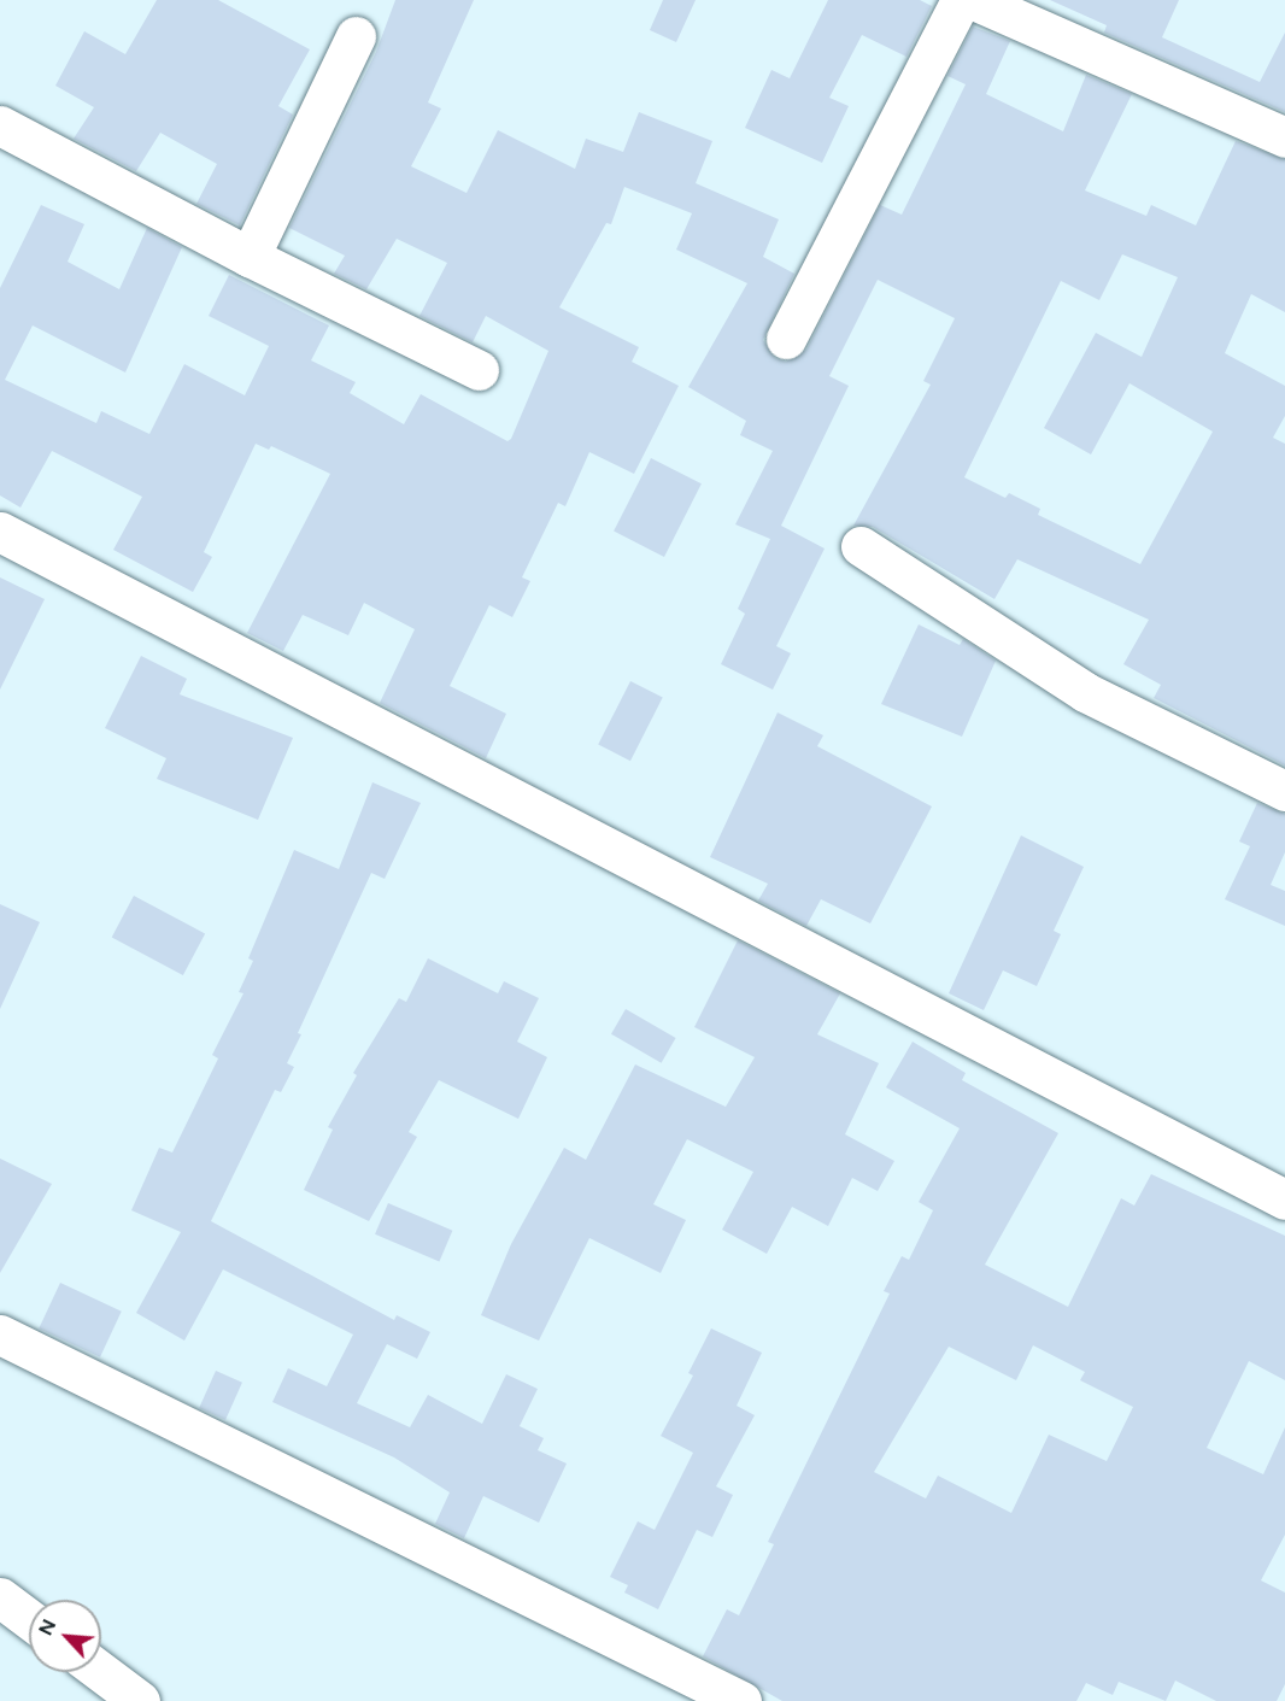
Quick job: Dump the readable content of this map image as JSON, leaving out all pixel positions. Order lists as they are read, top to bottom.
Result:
{
  "north": "top left"
}
